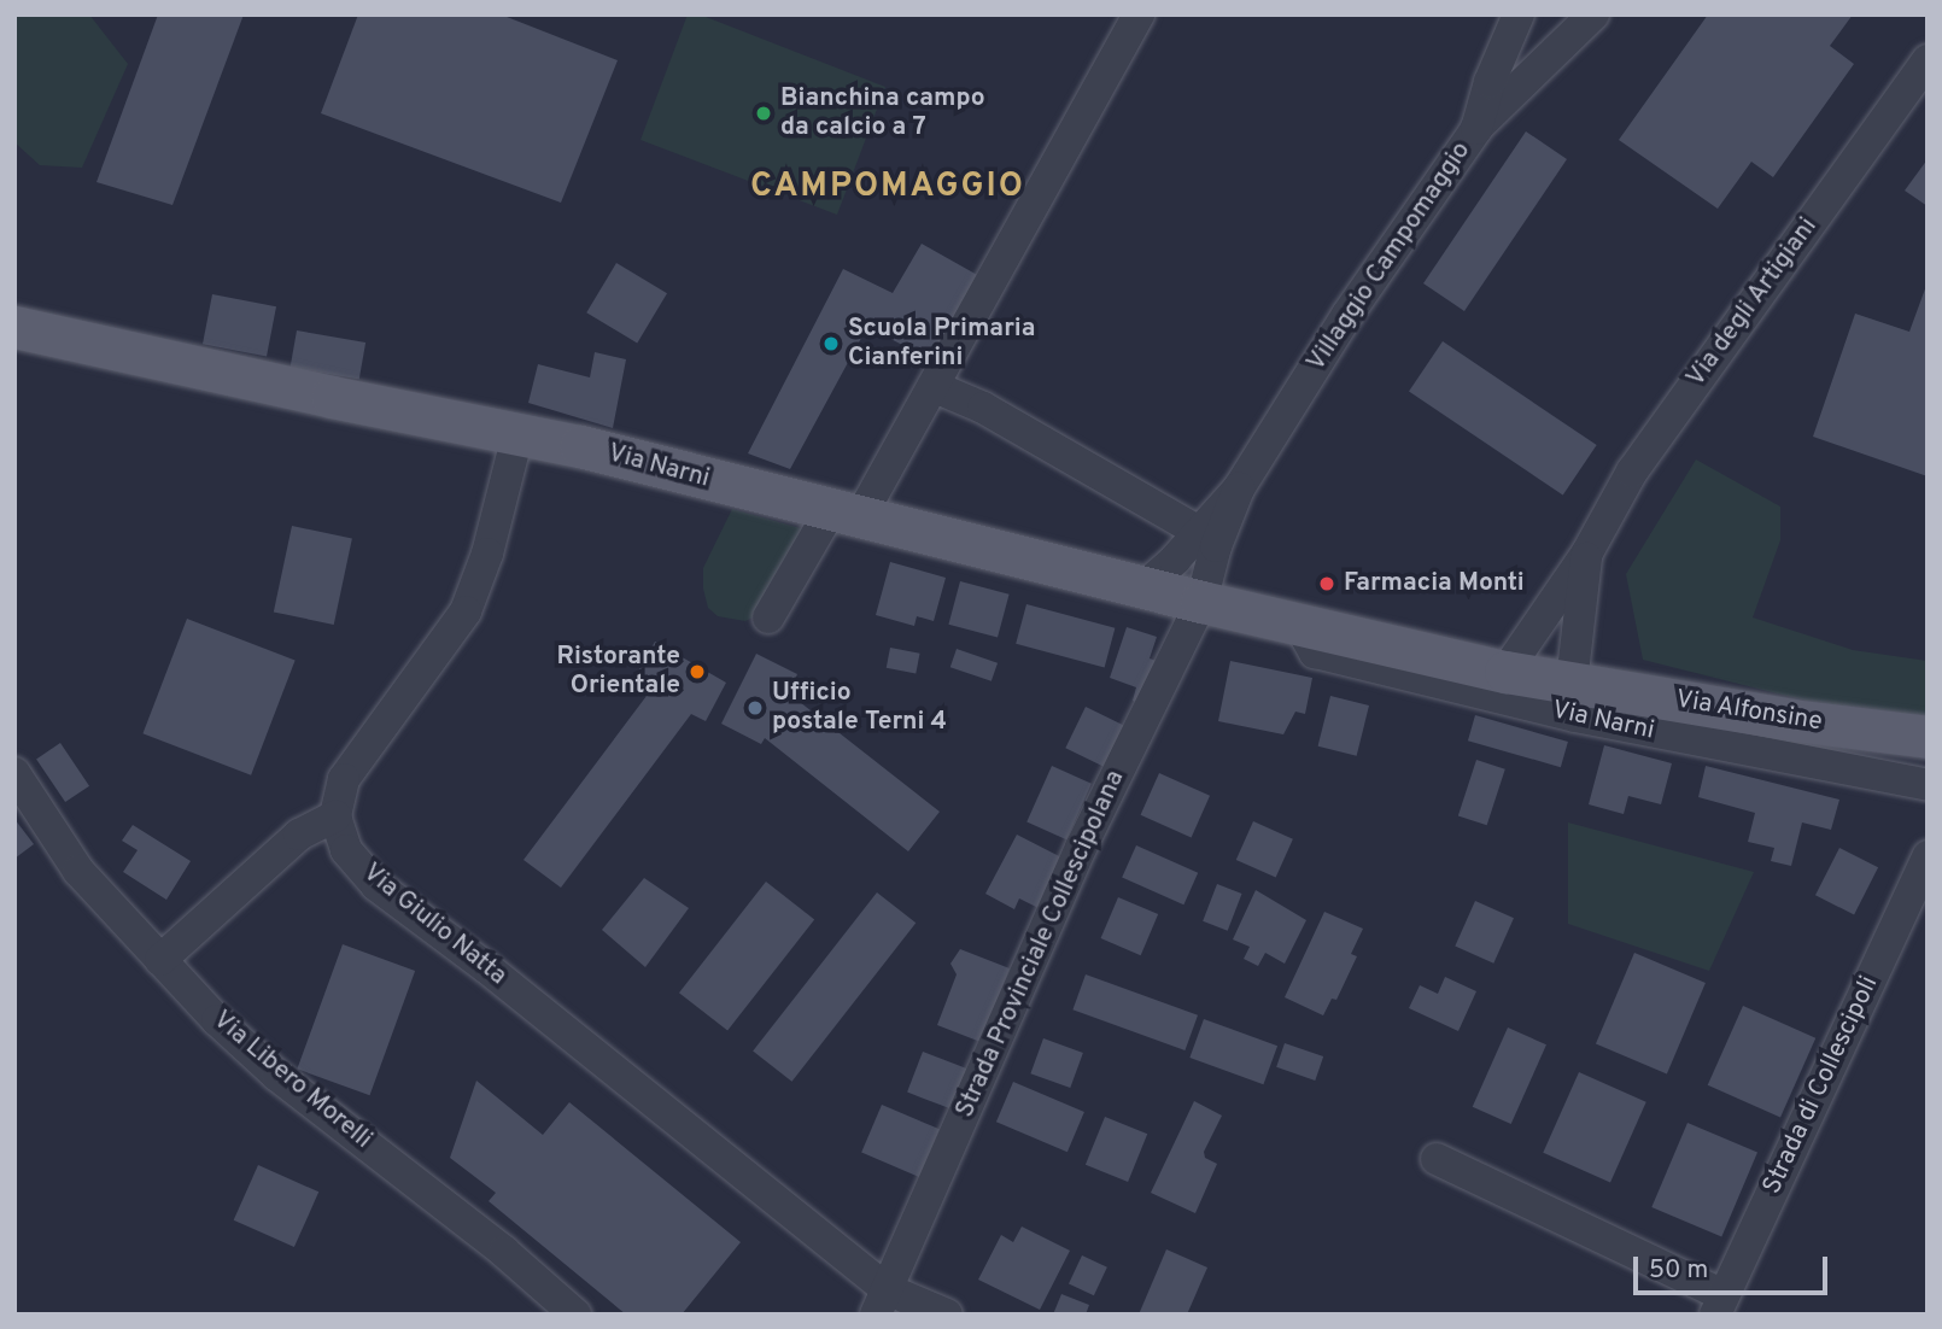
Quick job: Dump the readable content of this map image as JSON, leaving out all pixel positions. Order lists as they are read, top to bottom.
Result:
{
  "streets": {
    "main road": ["Via Narni", "Via Alfonsine"],
    "street": [
      "Villaggio Campomaggio",
      "Via degli Artigiani",
      "Via Giulio Natta",
      "Strada Provinciale Collescipolana",
      "Via Libero Morelli",
      "Strada di Collescipoli"
    ]
  },
  "crossings": [
    ["Villaggio Campomaggio", "Via Narni"],
    ["Villaggio Campomaggio", "Strada Provinciale Collescipolana"],
    ["Via degli Artigiani", "Via Narni"],
    ["Via degli Artigiani", "Via Alfonsine"],
    ["Via Narni", "Via Alfonsine"],
    ["Via Narni", "Strada Provinciale Collescipolana"],
    ["Via Giulio Natta", "Strada Provinciale Collescipolana"]
  ],
  "districts": ["CAMPOMAGGIO"],
  "places": [
    "Bianchina campo da calcio a 7",
    "Scuola Primaria Cianferini",
    "Farmacia Monti",
    "Ristorante Orientale",
    "Ufficio postale Terni 4"
  ],
  "scale_bar": "50 m"
}
